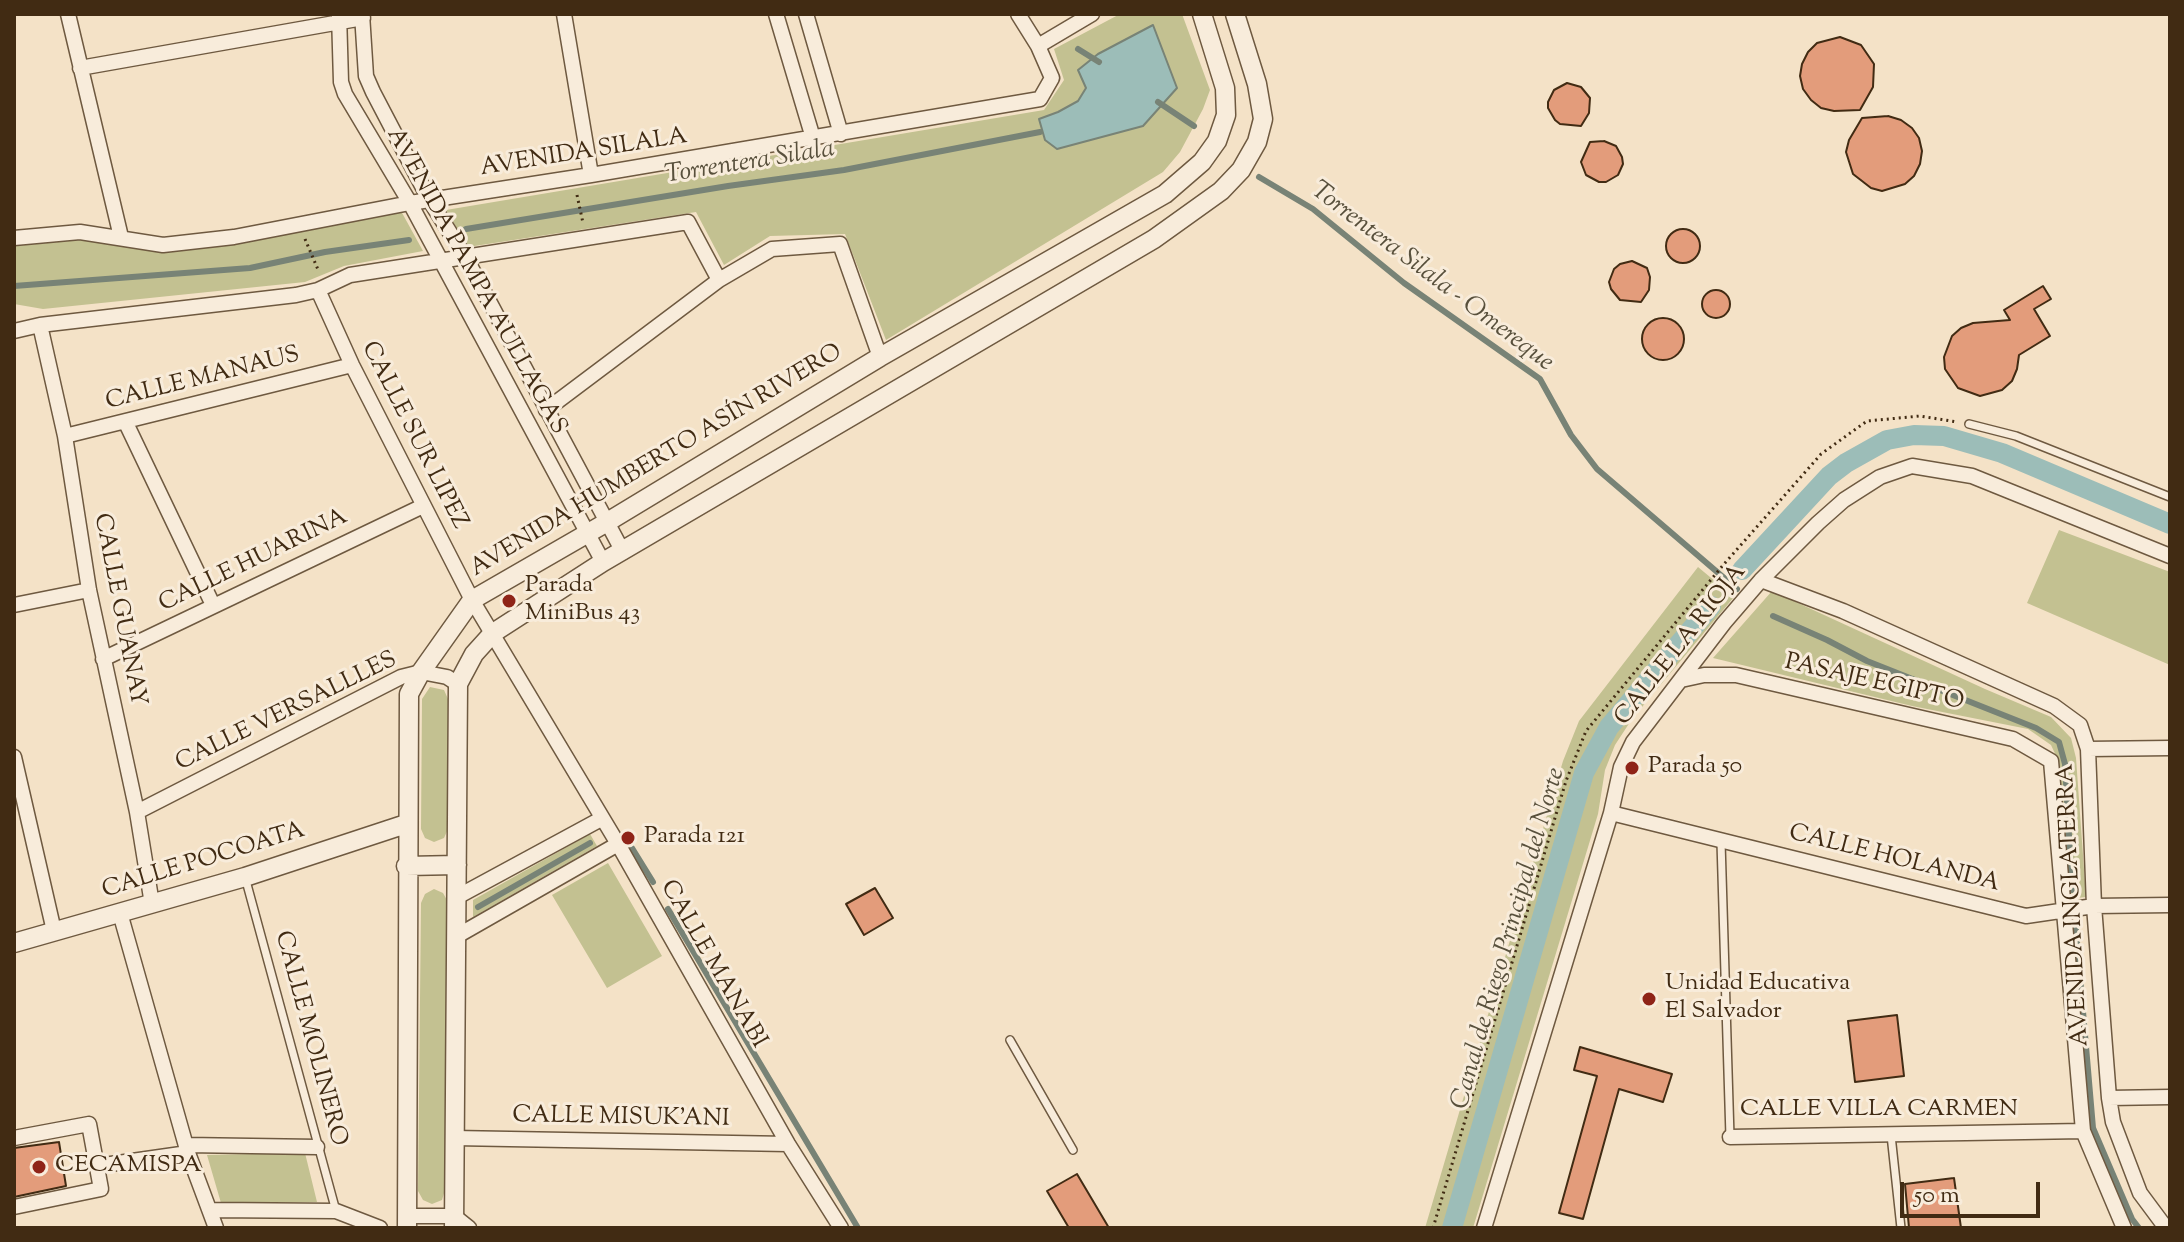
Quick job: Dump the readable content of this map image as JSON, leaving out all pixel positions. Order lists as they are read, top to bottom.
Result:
{
  "streets": {
    "street": [
      "AVENIDA SILALA",
      "AVENIDA PAMPA AULLAGAS",
      "CALLE MANAUS",
      "CALLE SUR LIPEZ",
      "AVENIDA HUMBERTO ASÍN RIVERO",
      "CALLE HUARINA",
      "CALLE GUANAY",
      "CALLE LA RIOJA",
      "PASAJE EGIPTO",
      "CALLE VERSALLLES",
      "CALLE HOLANDA",
      "CALLE POCOATA",
      "AVENIDA INGLATERRA",
      "CALLE MANABI",
      "CALLE VILLA CARMEN",
      "CALLE MISUK'ANI"
    ],
    "lane": ["CALLE MOLINERO"]
  },
  "crossings": [
    ["AVENIDA SILALA", "AVENIDA PAMPA AULLAGAS"],
    ["AVENIDA PAMPA AULLAGAS", "AVENIDA HUMBERTO ASÍN RIVERO"],
    ["CALLE MANAUS", "CALLE SUR LIPEZ"],
    ["CALLE MANAUS", "CALLE GUANAY"],
    ["CALLE SUR LIPEZ", "AVENIDA HUMBERTO ASÍN RIVERO"],
    ["CALLE SUR LIPEZ", "CALLE HUARINA"],
    ["CALLE SUR LIPEZ", "CALLE MANABI"],
    ["AVENIDA HUMBERTO ASÍN RIVERO", "CALLE VERSALLLES"],
    ["AVENIDA HUMBERTO ASÍN RIVERO", "CALLE POCOATA"],
    ["AVENIDA HUMBERTO ASÍN RIVERO", "CALLE MANABI"],
    ["CALLE HUARINA", "CALLE GUANAY"],
    ["CALLE GUANAY", "CALLE VERSALLLES"],
    ["CALLE GUANAY", "CALLE POCOATA"],
    ["CALLE LA RIOJA", "PASAJE EGIPTO"],
    ["CALLE LA RIOJA", "CALLE HOLANDA"],
    ["CALLE LA RIOJA", "AVENIDA INGLATERRA"],
    ["PASAJE EGIPTO", "AVENIDA INGLATERRA"],
    ["CALLE HOLANDA", "AVENIDA INGLATERRA"],
    ["CALLE HOLANDA", "CALLE VILLA CARMEN"],
    ["CALLE POCOATA", "CALLE MOLINERO"],
    ["AVENIDA INGLATERRA", "CALLE VILLA CARMEN"],
    ["CALLE MANABI", "CALLE MISUK'ANI"]
  ],
  "water": ["Torrentera Silala", "Torrentera Silala - Omereque", "Canal de Riego Principal del Norte"],
  "places": [
    "Parada MiniBus 43",
    "Parada 50",
    "Parada 121",
    "Unidad Educativa El Salvador",
    "CECAMISPA"
  ],
  "scale_bar": "50 m"
}
